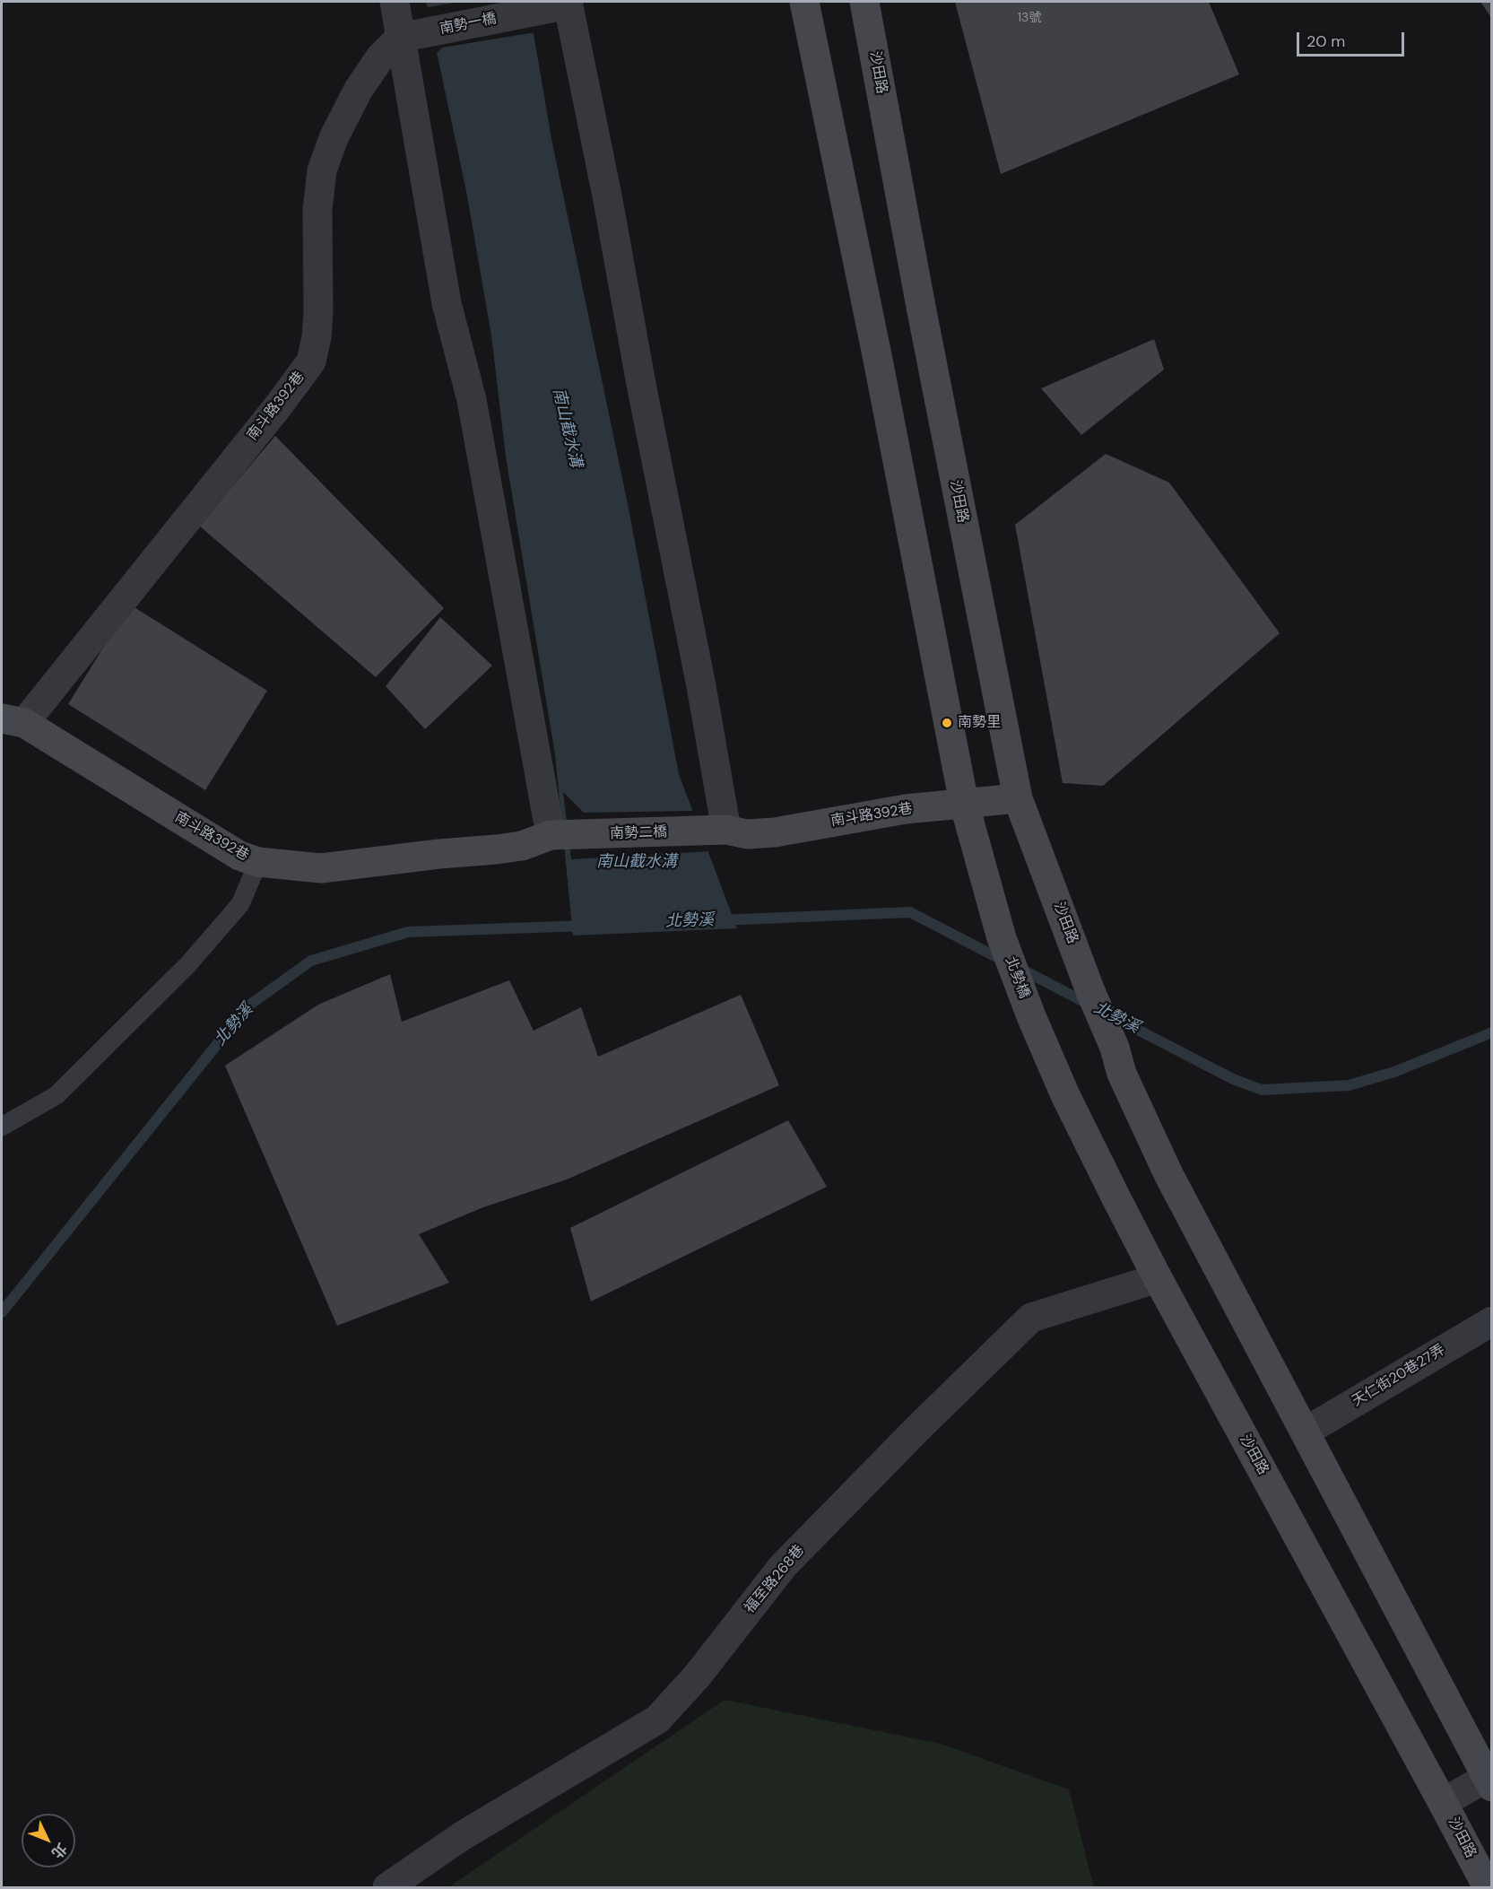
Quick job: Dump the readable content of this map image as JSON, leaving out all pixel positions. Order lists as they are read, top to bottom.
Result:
{
  "streets": {
    "street": [
      "南勢一橋",
      "沙田路",
      "南斗路392巷",
      "南勢二橋",
      "北勢橋",
      "天仁街20巷27弄",
      "福至路268巷"
    ]
  },
  "crossings": [
    ["南勢一橋", "南斗路392巷"],
    ["沙田路", "南斗路392巷"],
    ["沙田路", "北勢橋"],
    ["沙田路", "天仁街20巷27弄"],
    ["沙田路", "福至路268巷"],
    ["南斗路392巷", "南勢二橋"],
    ["南斗路392巷", "北勢橋"]
  ],
  "water": ["南山截水溝", "北勢溪"],
  "places": ["南勢里"],
  "house_numbers": ["13號"],
  "scale_bar": "20 m",
  "north": "bottom right"
}
